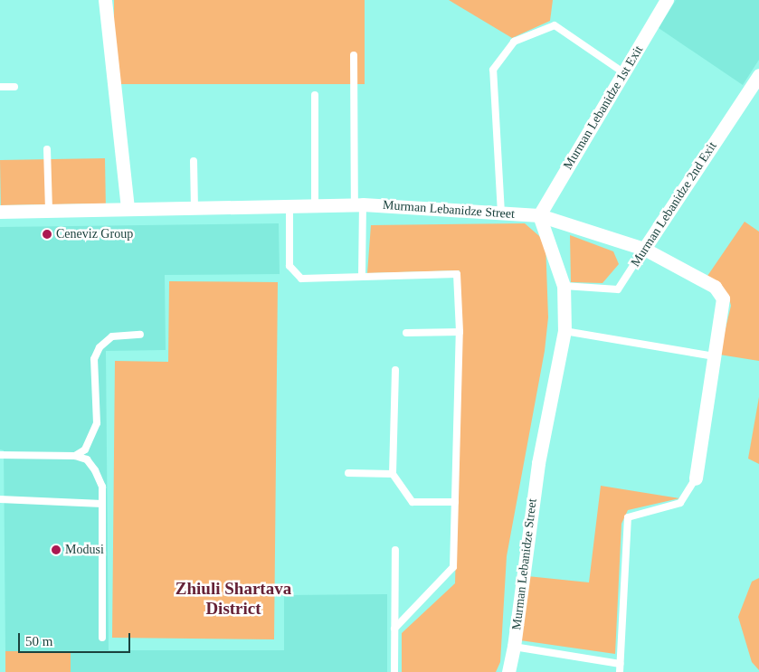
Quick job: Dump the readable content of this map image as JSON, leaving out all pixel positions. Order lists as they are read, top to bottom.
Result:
{
  "streets": {
    "street": ["Murman Lebanidze 1st Exit", "Murman Lebanidze 2nd Exit", "Murman Lebanidze Street"]
  },
  "crossings": [
    ["Murman Lebanidze 1st Exit", "Murman Lebanidze Street"],
    ["Murman Lebanidze 2nd Exit", "Murman Lebanidze Street"]
  ],
  "districts": ["Zhiuli Shartava District"],
  "places": ["Ceneviz Group", "Modusi"],
  "scale_bar": "50 m"
}
